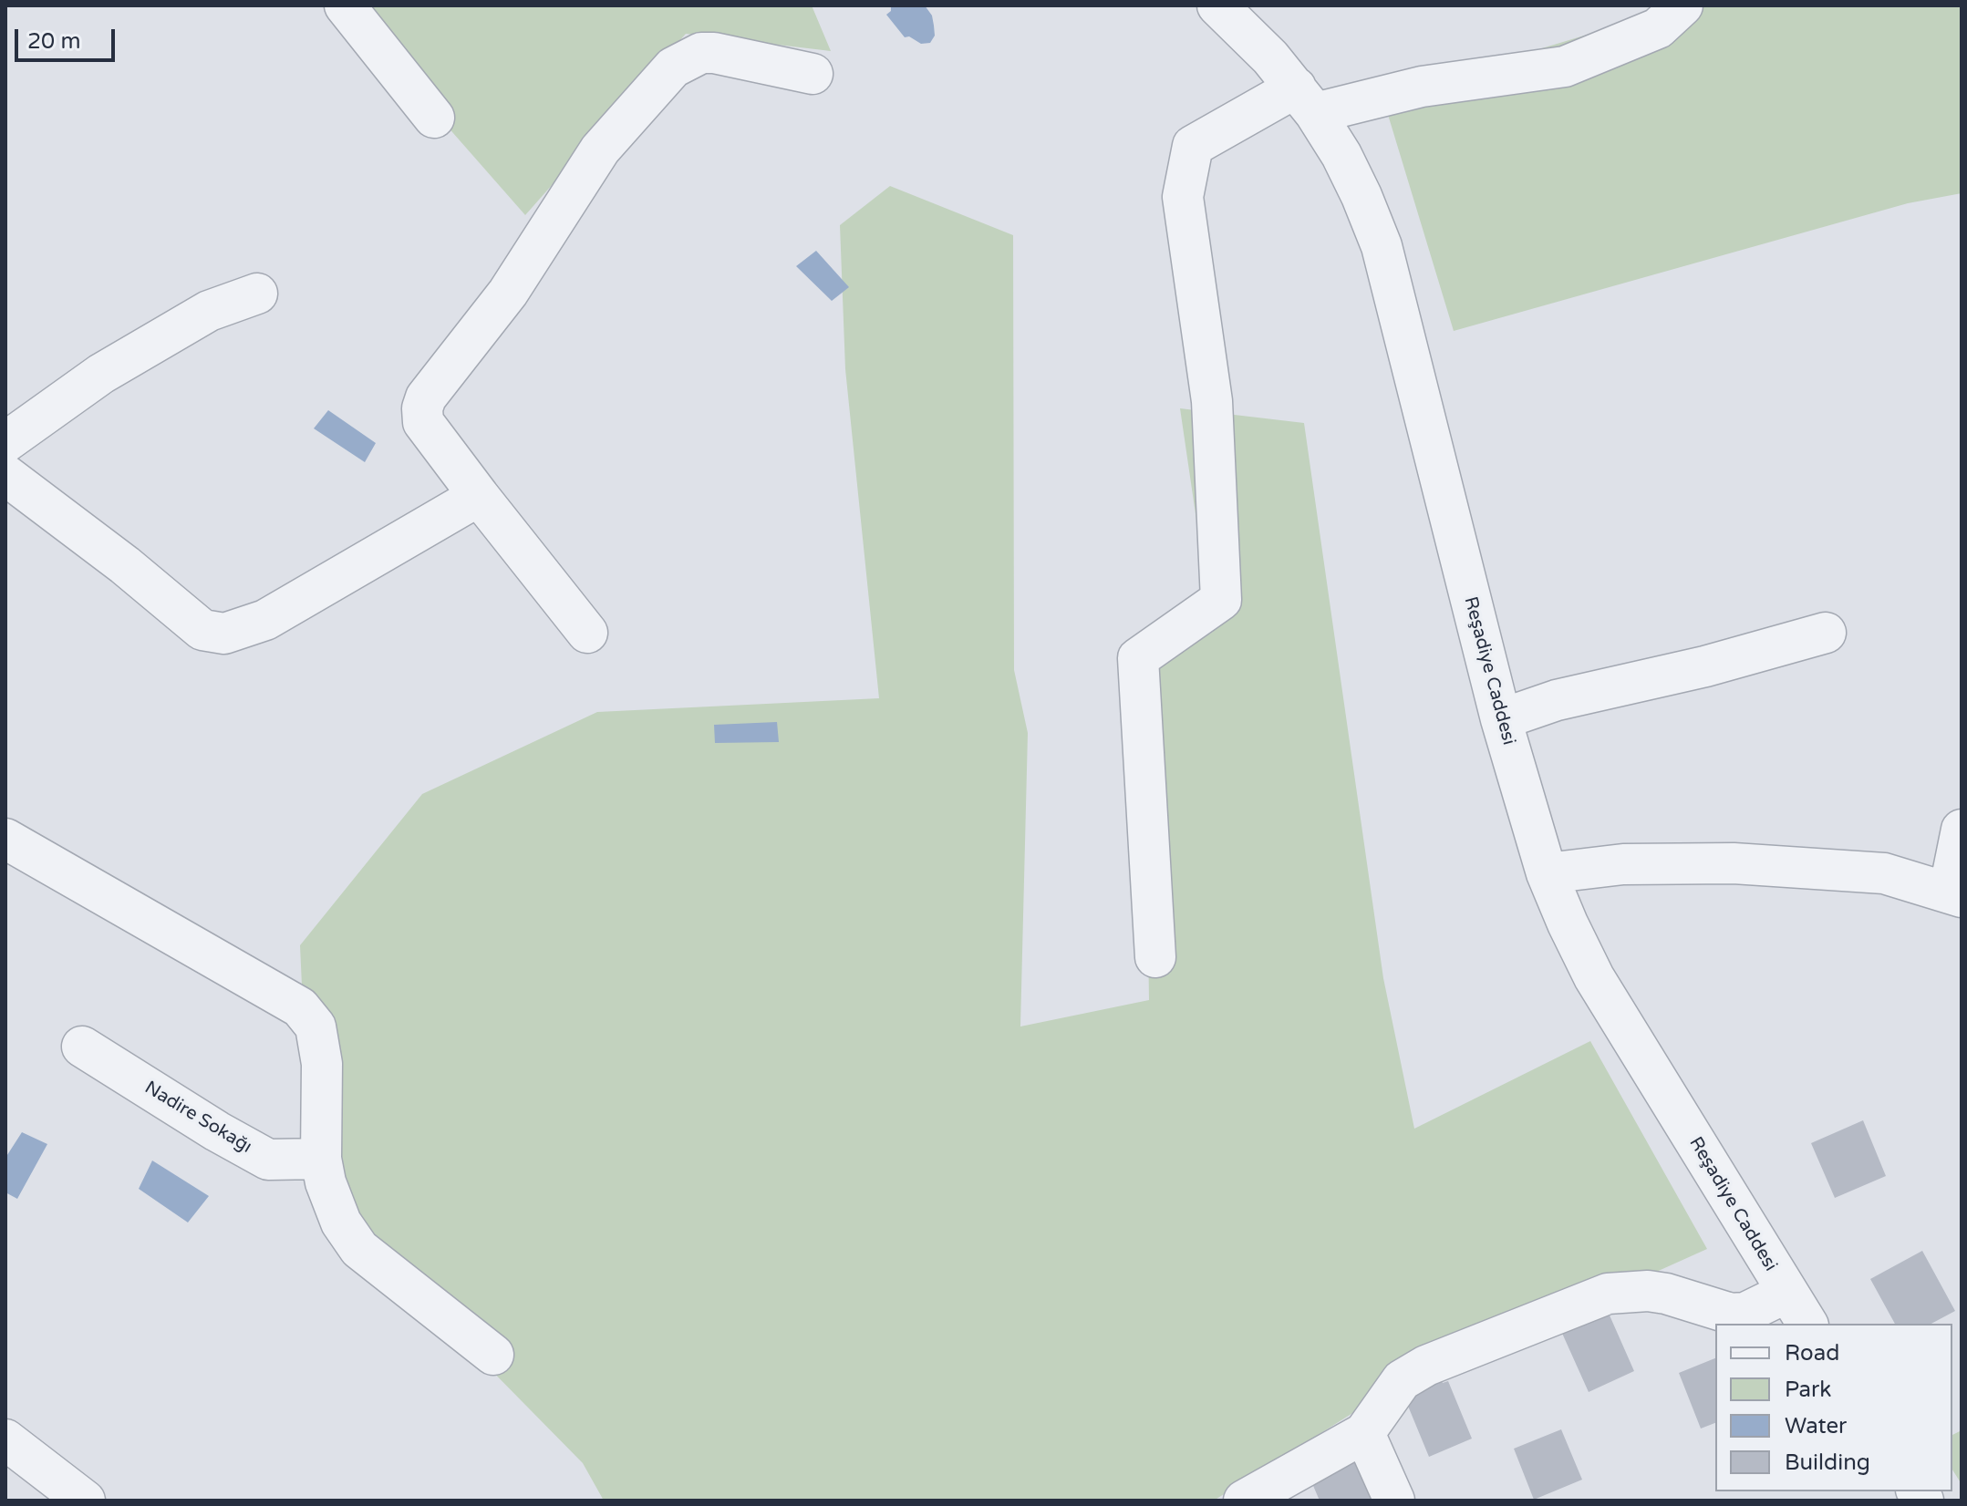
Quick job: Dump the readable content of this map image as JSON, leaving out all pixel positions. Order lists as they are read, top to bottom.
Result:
{
  "streets": {
    "street": ["Reşadiye Caddesi", "Nadire Sokağı"]
  },
  "legend": [
    "Road",
    "Park",
    "Water",
    "Building"
  ],
  "scale_bar": "20 m"
}
